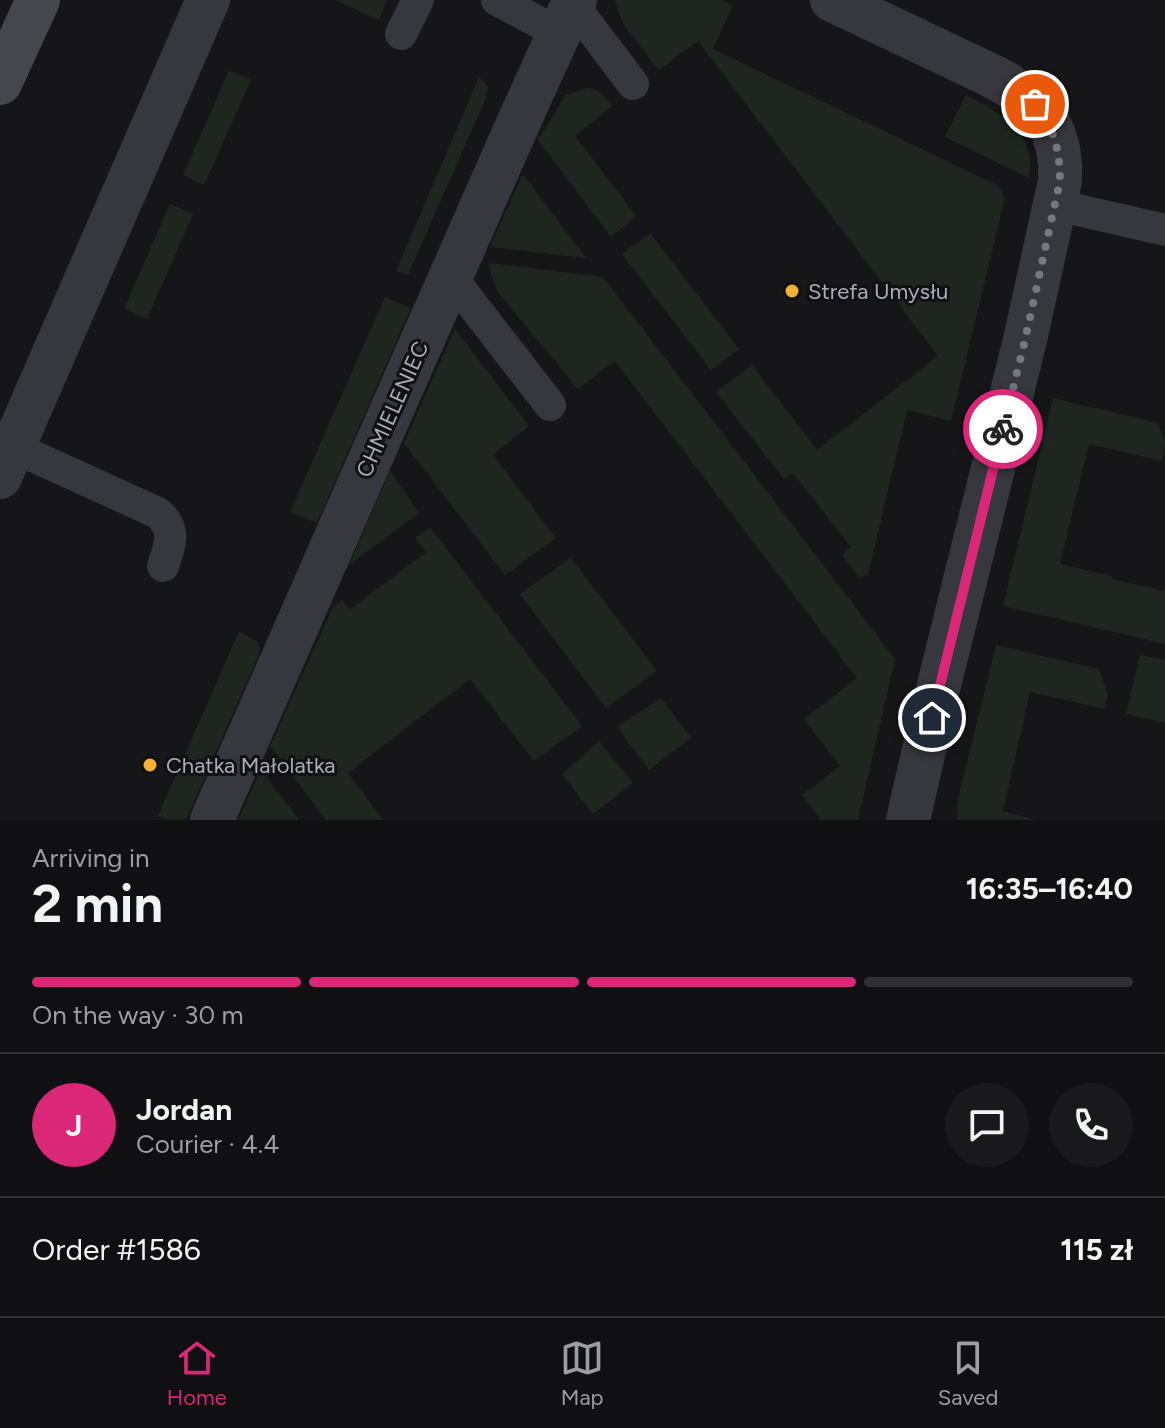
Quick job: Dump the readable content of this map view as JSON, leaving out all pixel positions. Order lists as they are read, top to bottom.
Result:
{
  "streets": {
    "street": ["CHMIELENIEC"]
  },
  "places": ["Strefa Umysłu", "Chatka Małolatka"],
  "page": {
    "heading": ["2 min", "Arriving in", "16:35–16:40"],
    "panel": [
      "Jordan",
      "Courier · 4.4",
      "Order #1586",
      "115 zł"
    ],
    "bar": "On the way · 30 m",
    "round": "J",
    "tabs": ["Home", "Map", "Saved"]
  }
}
